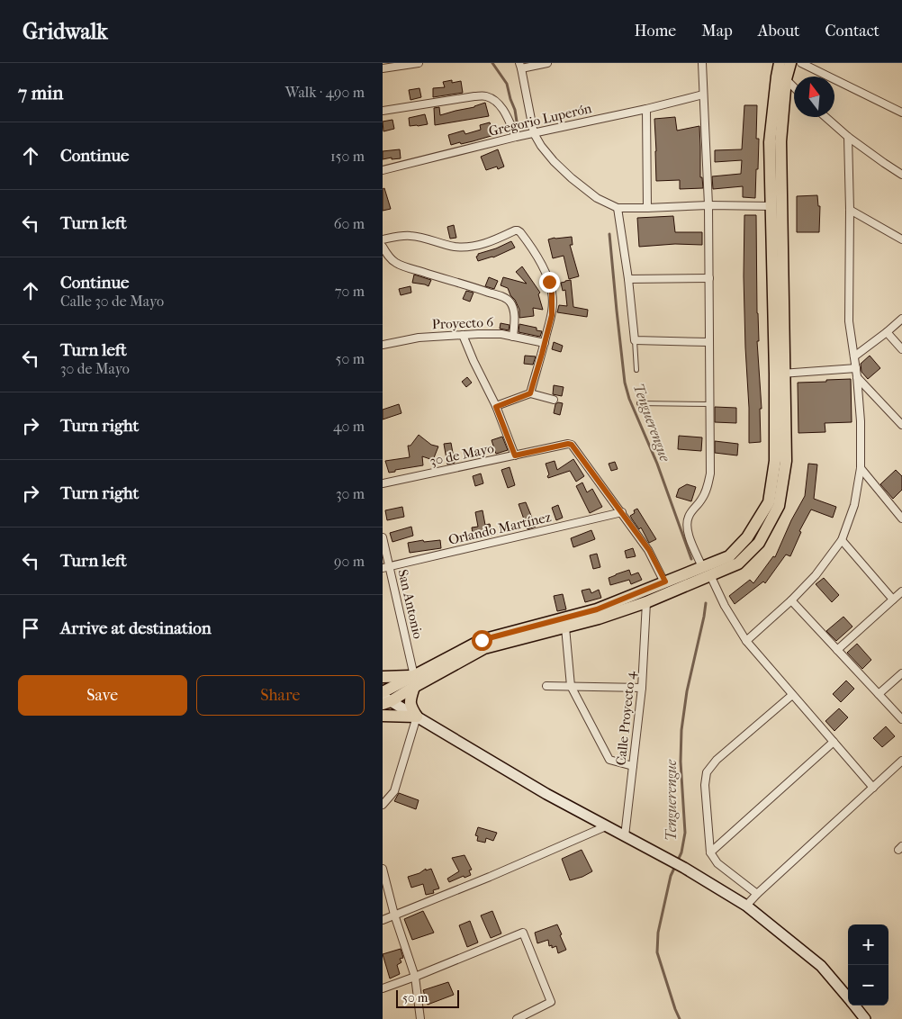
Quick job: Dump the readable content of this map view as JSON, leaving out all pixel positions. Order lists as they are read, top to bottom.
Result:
{
  "streets": {
    "street": [
      "Gregorio Luperón",
      "Proyecto 6",
      "30 de Mayo",
      "Orlando Martínez",
      "San Antonio",
      "Calle Proyecto 4"
    ]
  },
  "crossings": [
    ["30 de Mayo", "Orlando Martínez"],
    ["Orlando Martínez", "San Antonio"]
  ],
  "water": ["Tenguerengue"],
  "scale_bar": "50 m",
  "north": "top",
  "page": {
    "header": "Gridwalk",
    "nav": [
      "Home",
      "Map",
      "About",
      "Contact"
    ],
    "heading": ["7 min", "Walk · 490 m"],
    "list": [
      ["Continue", "150 m"],
      ["Turn left", "60 m"],
      ["Continue", "Calle 30 de Mayo", "70 m"],
      ["Turn left", "30 de Mayo", "50 m"],
      ["Turn right", "40 m"],
      ["Turn right", "30 m"],
      ["Turn left", "90 m"],
      "Arrive at destination"
    ],
    "buttons": ["Save", "Share"],
    "map_buttons": ["+", "−"],
    "scale": "50 m"
  }
}
